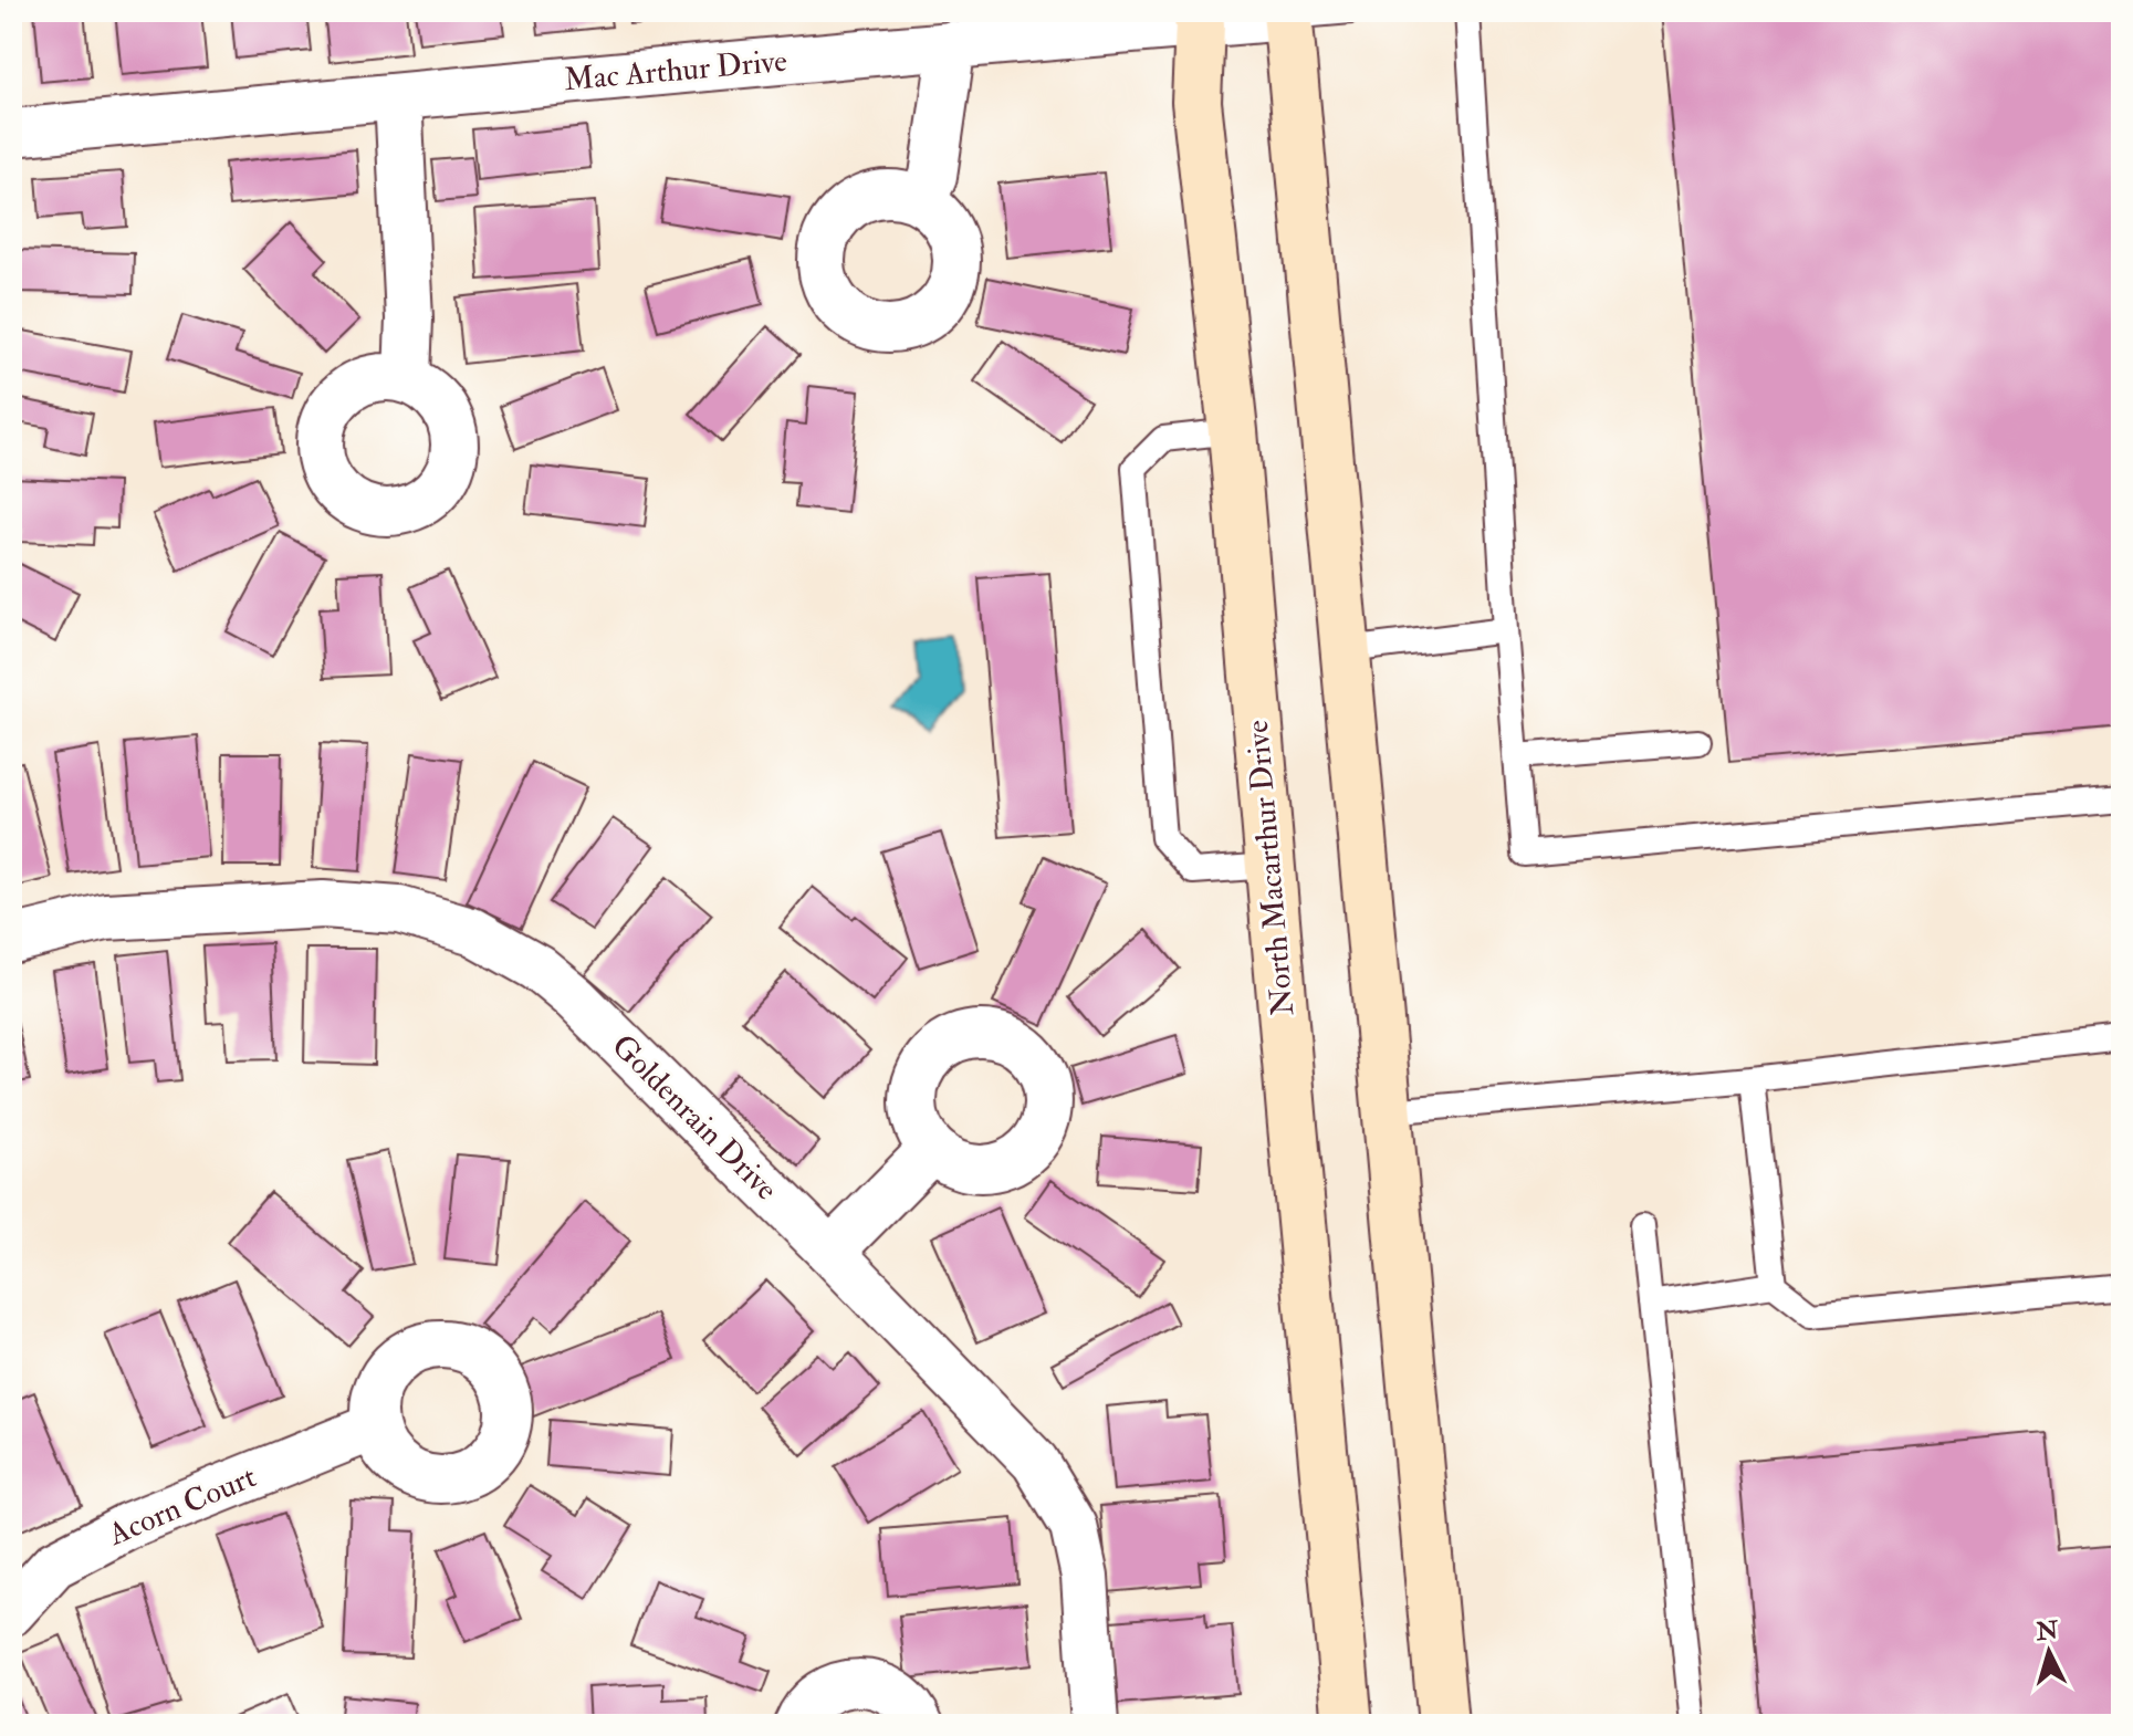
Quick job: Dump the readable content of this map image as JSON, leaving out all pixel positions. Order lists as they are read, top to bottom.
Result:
{
  "streets": {
    "main road": ["North Macarthur Drive"],
    "street": ["Mac Arthur Drive", "Goldenrain Drive", "Acorn Court"]
  },
  "crossings": [
    ["Mac Arthur Drive", "North Macarthur Drive"]
  ],
  "north": "top"
}
